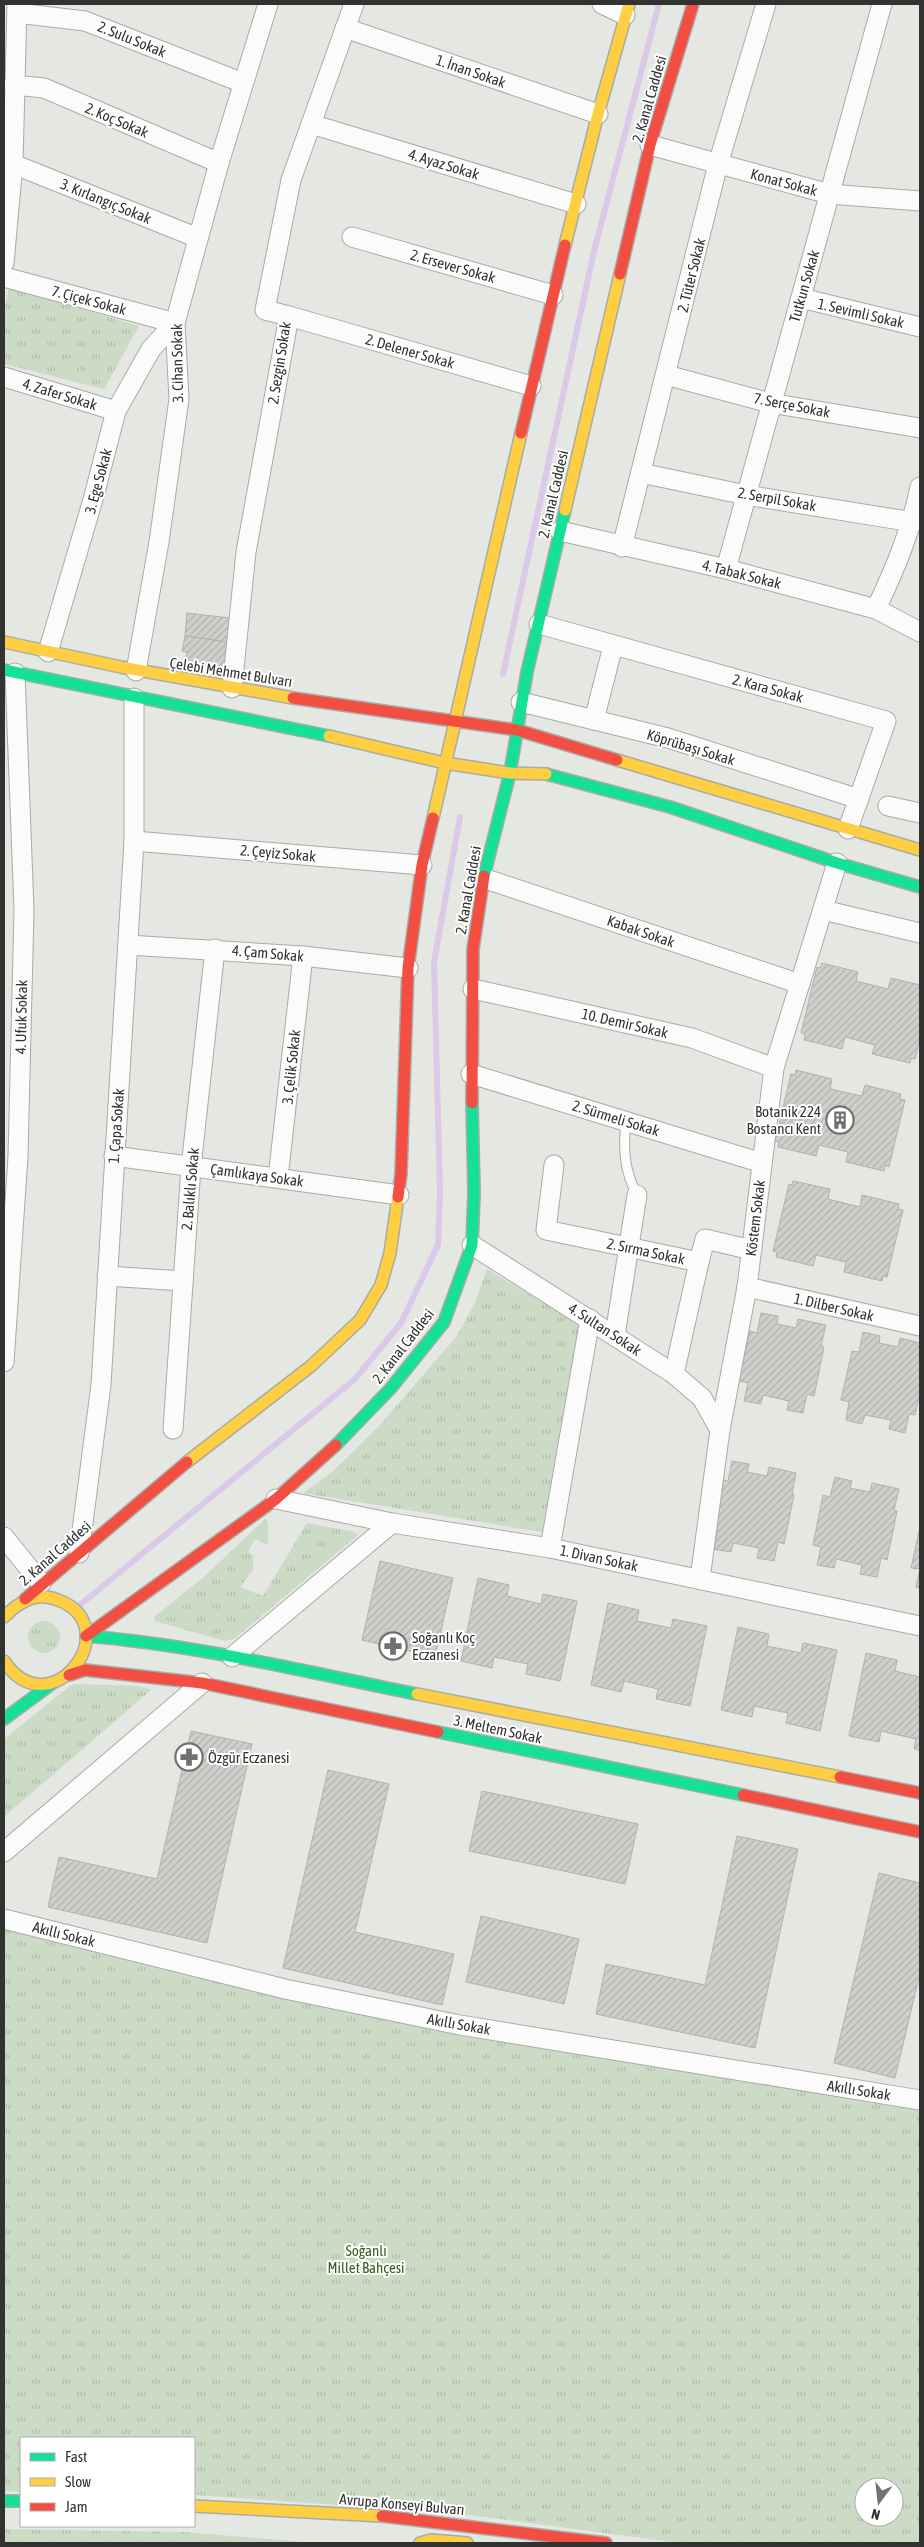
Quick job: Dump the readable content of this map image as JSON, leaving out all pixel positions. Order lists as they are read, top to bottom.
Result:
{
  "streets": {
    "main road": [
      "2. Kanal Caddesi",
      "Çelebi Mehmet Bulvarı",
      "3. Meltem Sokak",
      "Avrupa Konseyi Bulvarı"
    ],
    "street": [
      "2. Sulu Sokak",
      "1. İnan Sokak",
      "2. Koç Sokak",
      "4. Ayaz Sokak",
      "Konat Sokak",
      "3. Kırlangıç Sokak",
      "2. Ersever Sokak",
      "2. Tüter Sokak",
      "Tutkun Sokak",
      "7. Çiçek Sokak",
      "1. Sevimli Sokak",
      "2. Delener Sokak",
      "3. Cihan Sokak",
      "2. Sezgin Sokak",
      "4. Zafer Sokak",
      "7. Serçe Sokak",
      "3. Ege Sokak",
      "2. Serpil Sokak",
      "4. Tabak Sokak",
      "2. Kara Sokak",
      "Köprübaşı Sokak",
      "2. Çeyiz Sokak",
      "Kabak Sokak",
      "4. Çam Sokak",
      "4. Ufuk Sokak",
      "10. Demir Sokak",
      "3. Çelik Sokak",
      "2. Sürmeli Sokak",
      "1. Çapa Sokak",
      "Çamlıkaya Sokak",
      "2. Balıklı Sokak",
      "Köstem Sokak",
      "2. Sırma Sokak",
      "1. Dilber Sokak",
      "4. Sultan Sokak",
      "1. Divan Sokak",
      "Akıllı Sokak"
    ]
  },
  "crossings": [
    ["2. Sulu Sokak", "3. Cihan Sokak"],
    ["1. İnan Sokak", "2. Kanal Caddesi"],
    ["1. İnan Sokak", "2. Sezgin Sokak"],
    ["2. Kanal Caddesi", "4. Ayaz Sokak"],
    ["2. Kanal Caddesi", "Konat Sokak"],
    ["2. Kanal Caddesi", "2. Ersever Sokak"],
    ["2. Kanal Caddesi", "2. Delener Sokak"],
    ["2. Kanal Caddesi", "4. Tabak Sokak"],
    ["2. Kanal Caddesi", "Çelebi Mehmet Bulvarı"],
    ["2. Kanal Caddesi", "2. Kara Sokak"],
    ["2. Kanal Caddesi", "Köprübaşı Sokak"],
    ["2. Kanal Caddesi", "2. Çeyiz Sokak"],
    ["2. Kanal Caddesi", "Kabak Sokak"],
    ["2. Kanal Caddesi", "4. Çam Sokak"],
    ["2. Kanal Caddesi", "10. Demir Sokak"],
    ["2. Kanal Caddesi", "2. Sürmeli Sokak"],
    ["2. Kanal Caddesi", "1. Çapa Sokak"],
    ["2. Kanal Caddesi", "Çamlıkaya Sokak"],
    ["2. Kanal Caddesi", "4. Sultan Sokak"],
    ["2. Kanal Caddesi", "1. Divan Sokak"],
    ["2. Kanal Caddesi", "3. Meltem Sokak"],
    ["2. Koç Sokak", "3. Cihan Sokak"],
    ["4. Ayaz Sokak", "2. Sezgin Sokak"],
    ["Konat Sokak", "2. Tüter Sokak"],
    ["Konat Sokak", "Tutkun Sokak"],
    ["3. Kırlangıç Sokak", "3. Cihan Sokak"],
    ["2. Tüter Sokak", "7. Serçe Sokak"],
    ["2. Tüter Sokak", "2. Serpil Sokak"],
    ["2. Tüter Sokak", "4. Tabak Sokak"],
    ["Tutkun Sokak", "1. Sevimli Sokak"],
    ["Tutkun Sokak", "7. Serçe Sokak"],
    ["Tutkun Sokak", "2. Serpil Sokak"],
    ["Tutkun Sokak", "4. Tabak Sokak"],
    ["7. Çiçek Sokak", "3. Cihan Sokak"],
    ["7. Çiçek Sokak", "3. Ege Sokak"],
    ["2. Delener Sokak", "2. Sezgin Sokak"],
    ["3. Cihan Sokak", "3. Ege Sokak"],
    ["3. Cihan Sokak", "Çelebi Mehmet Bulvarı"],
    ["2. Sezgin Sokak", "Çelebi Mehmet Bulvarı"],
    ["4. Zafer Sokak", "3. Ege Sokak"],
    ["3. Ege Sokak", "Çelebi Mehmet Bulvarı"],
    ["Çelebi Mehmet Bulvarı", "2. Kara Sokak"],
    ["2. Kara Sokak", "Köprübaşı Sokak"],
    ["2. Çeyiz Sokak", "1. Çapa Sokak"],
    ["Kabak Sokak", "Köstem Sokak"],
    ["4. Çam Sokak", "3. Çelik Sokak"],
    ["4. Çam Sokak", "1. Çapa Sokak"],
    ["4. Çam Sokak", "2. Balıklı Sokak"],
    ["10. Demir Sokak", "Köstem Sokak"],
    ["3. Çelik Sokak", "Çamlıkaya Sokak"],
    ["2. Sürmeli Sokak", "Köstem Sokak"],
    ["1. Çapa Sokak", "Çamlıkaya Sokak"],
    ["Çamlıkaya Sokak", "2. Balıklı Sokak"],
    ["Köstem Sokak", "1. Dilber Sokak"],
    ["Köstem Sokak", "4. Sultan Sokak"],
    ["Köstem Sokak", "1. Divan Sokak"],
    ["2. Sırma Sokak", "4. Sultan Sokak"]
  ],
  "parks": ["Soğanlı Millet Bahçesi"],
  "places": {
    "building": ["Botanik 224 Bostancı Kent"],
    "pharmacy": ["Soğanlı Koç Eczanesi", "Özgür Eczanesi"]
  },
  "legend": ["Fast", "Slow", "Jam"],
  "north": "bottom"
}
